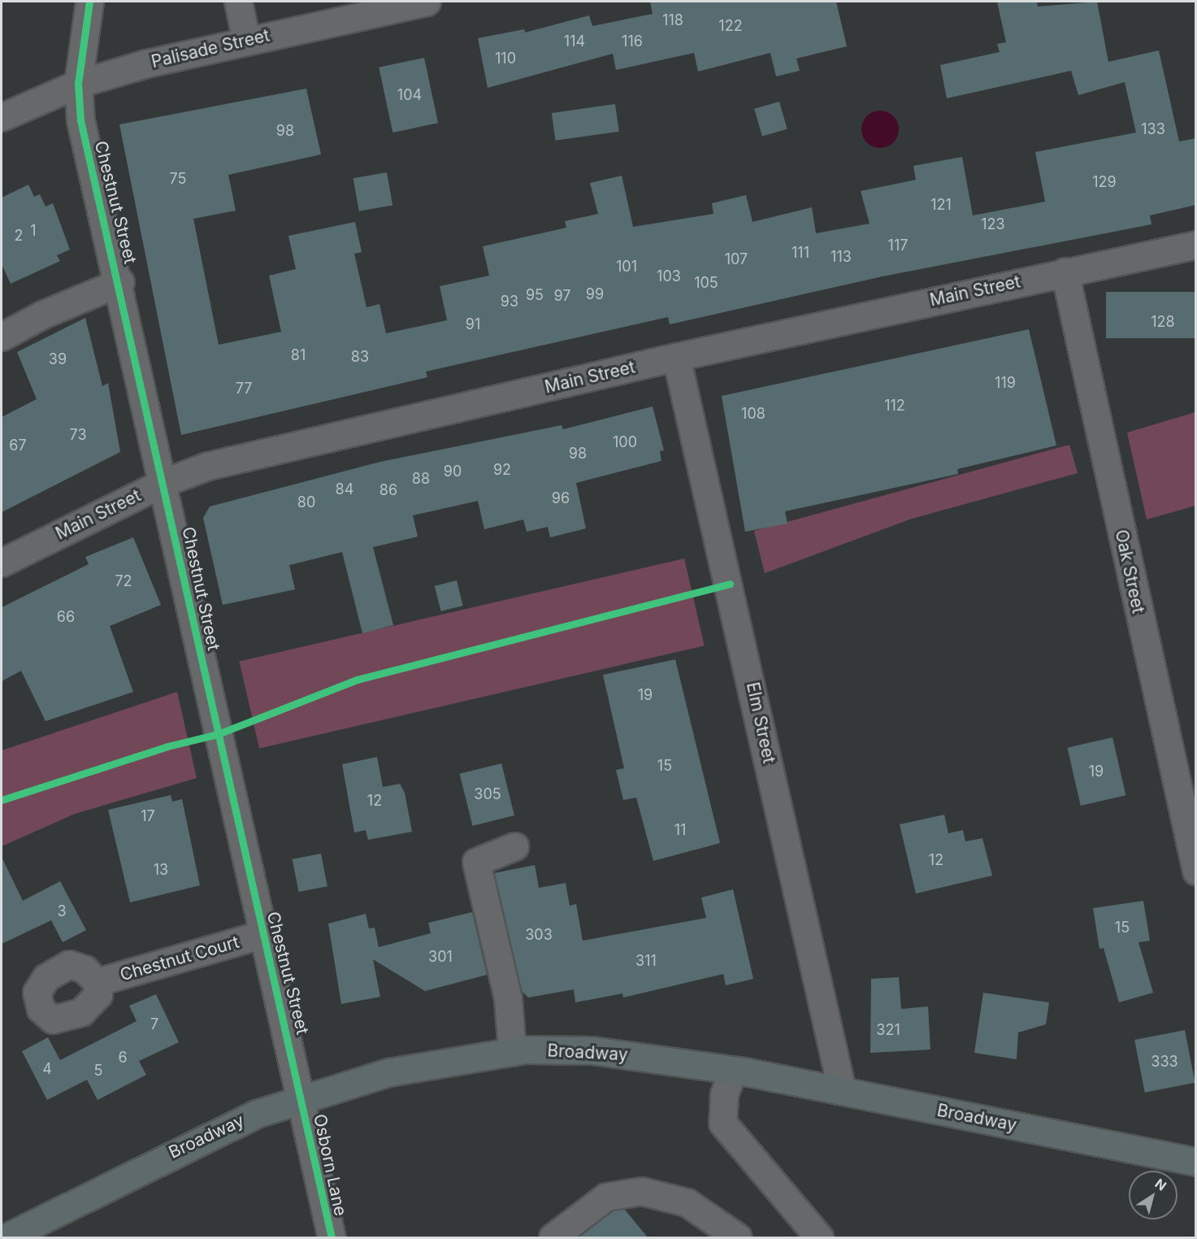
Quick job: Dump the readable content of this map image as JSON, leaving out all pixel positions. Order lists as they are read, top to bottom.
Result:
{
  "streets": {
    "main road": ["Broadway"],
    "street": [
      "Palisade Street",
      "Chestnut Street",
      "Main Street",
      "Oak Street",
      "Elm Street",
      "Chestnut Court",
      "Osborn Lane"
    ]
  },
  "crossings": [
    ["Palisade Street", "Chestnut Street"],
    ["Chestnut Street", "Main Street"],
    ["Chestnut Street", "Chestnut Court"],
    ["Chestnut Street", "Broadway"],
    ["Chestnut Street", "Osborn Lane"],
    ["Main Street", "Oak Street"],
    ["Main Street", "Elm Street"],
    ["Elm Street", "Broadway"],
    ["Broadway", "Osborn Lane"]
  ],
  "house_numbers": [
    "118",
    "122",
    "114",
    "116",
    "110",
    "104",
    "133",
    "98",
    "75",
    "129",
    "121",
    "123",
    "1",
    "2",
    "117",
    "111",
    "113",
    "107",
    "101",
    "103",
    "105",
    "99",
    "95",
    "97",
    "93",
    "128",
    "91",
    "81",
    "83",
    "39",
    "119",
    "77",
    "112",
    "108",
    "73",
    "100",
    "67",
    "98",
    "92",
    "90",
    "88",
    "84",
    "86",
    "96",
    "80",
    "72",
    "66",
    "19",
    "15",
    "19",
    "305",
    "12",
    "17",
    "11",
    "12",
    "13",
    "3",
    "15",
    "303",
    "301",
    "311",
    "7",
    "321",
    "6",
    "333",
    "4",
    "5"
  ],
  "north": "top right"
}
